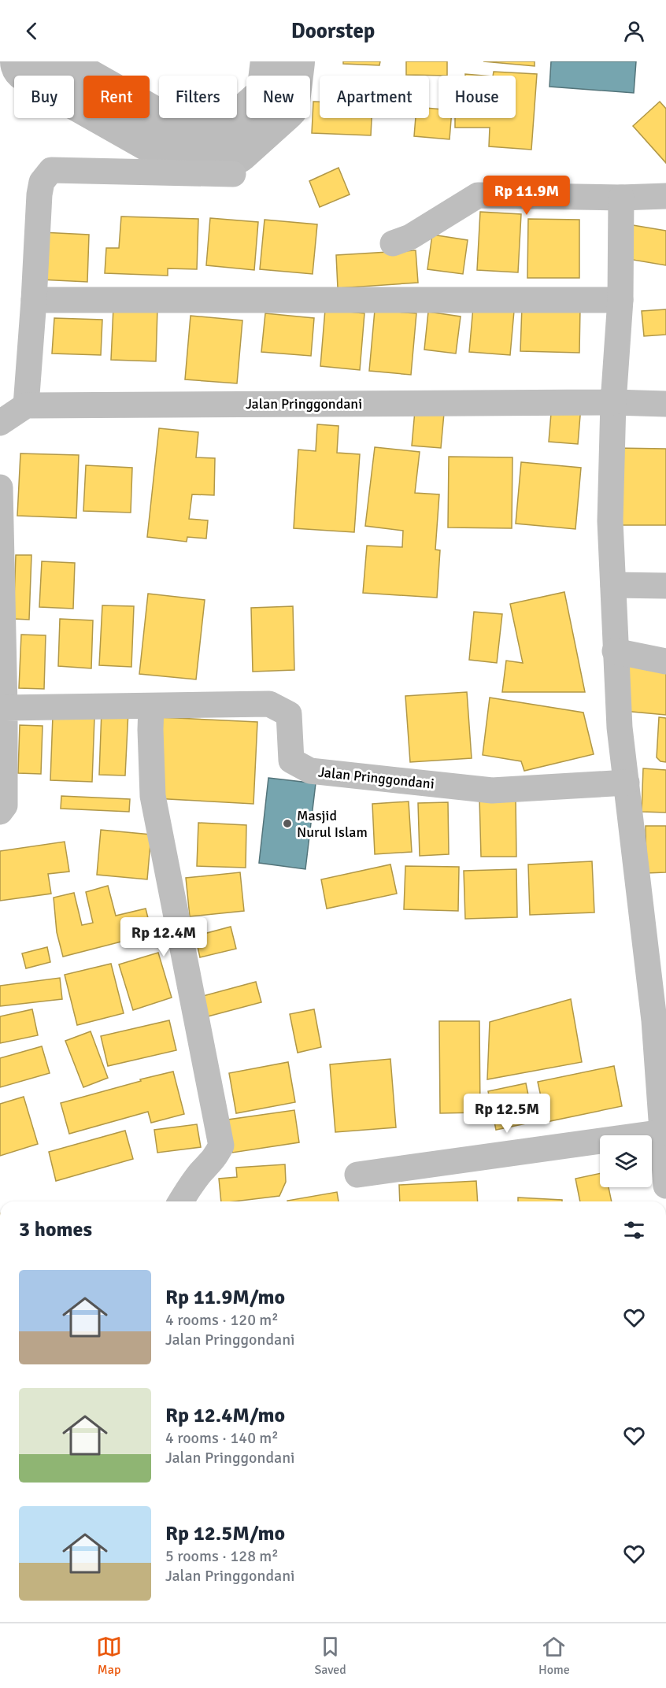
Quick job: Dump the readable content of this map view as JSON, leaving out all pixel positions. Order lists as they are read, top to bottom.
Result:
{
  "streets": {
    "street": ["Jalan Pringgondani"]
  },
  "places": ["Masjid Nurul Islam"],
  "page": {
    "header": "Doorstep",
    "chip": [
      "Buy",
      "Rent",
      "Filters",
      "New",
      "Apartment",
      "House"
    ],
    "price": ["Rp 11.9M", "Rp 12.4M", "Rp 12.5M"],
    "heading": "3 homes",
    "list": [
      {
        "name": "Rp 11.9M/mo",
        "note": "4 rooms · 120 m² · Jalan Pringgondani"
      },
      {
        "name": "Rp 12.4M/mo",
        "note": "4 rooms · 140 m² · Jalan Pringgondani"
      },
      {
        "name": "Rp 12.5M/mo",
        "note": "5 rooms · 128 m² · Jalan Pringgondani"
      }
    ],
    "tabs": ["Map", "Saved", "Home"]
  }
}
